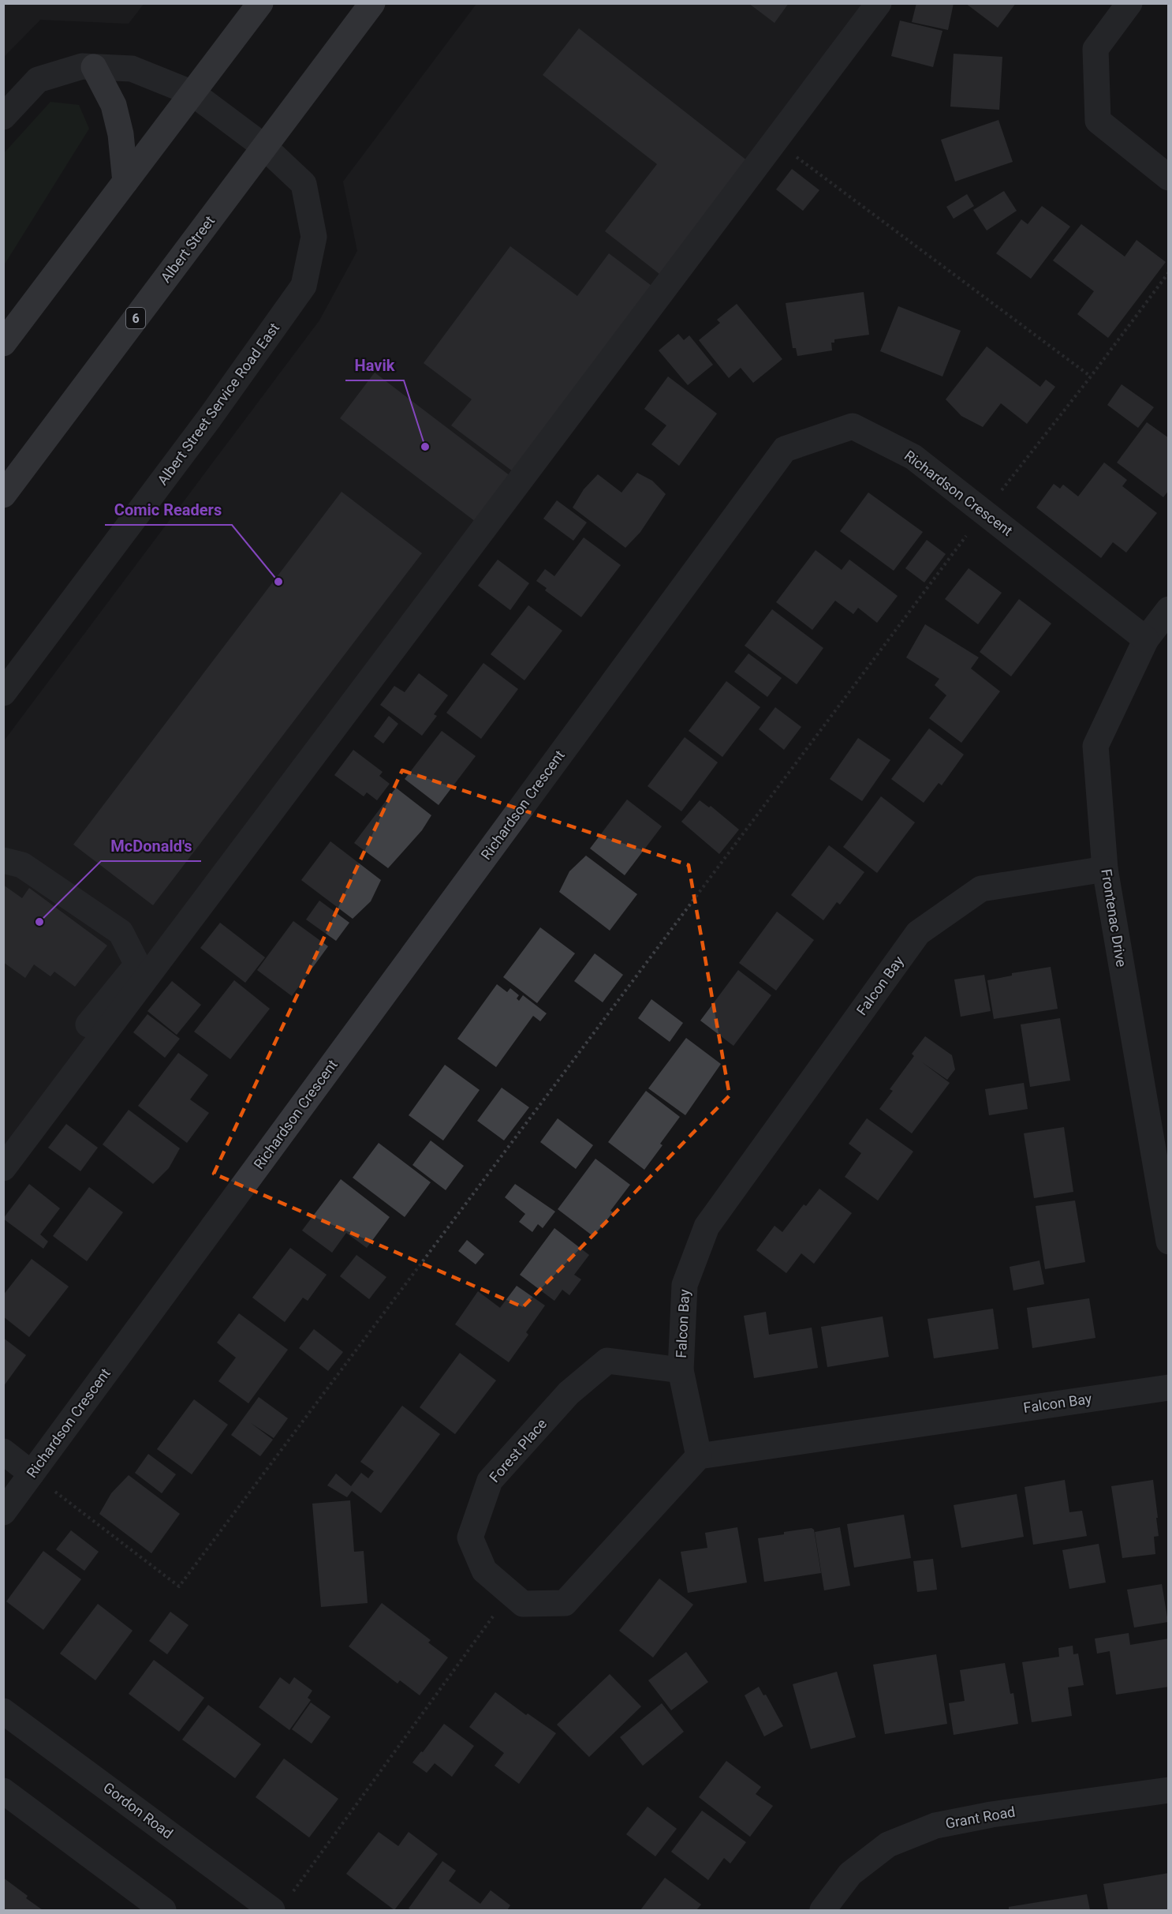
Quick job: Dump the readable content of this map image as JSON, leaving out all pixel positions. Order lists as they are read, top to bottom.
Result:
{
  "streets": {
    "main road": ["Albert Street", "6"],
    "street": [
      "Albert Street Service Road East",
      "Richardson Crescent",
      "Frontenac Drive",
      "Falcon Bay",
      "Forest Place",
      "Gordon Road",
      "Grant Road"
    ]
  },
  "crossings": [
    ["Albert Street", "Albert Street Service Road East"],
    ["Richardson Crescent", "Frontenac Drive"],
    ["Frontenac Drive", "Falcon Bay"],
    ["Falcon Bay", "Forest Place"]
  ],
  "places": ["Havik", "Comic Readers", "McDonald's"]
}
